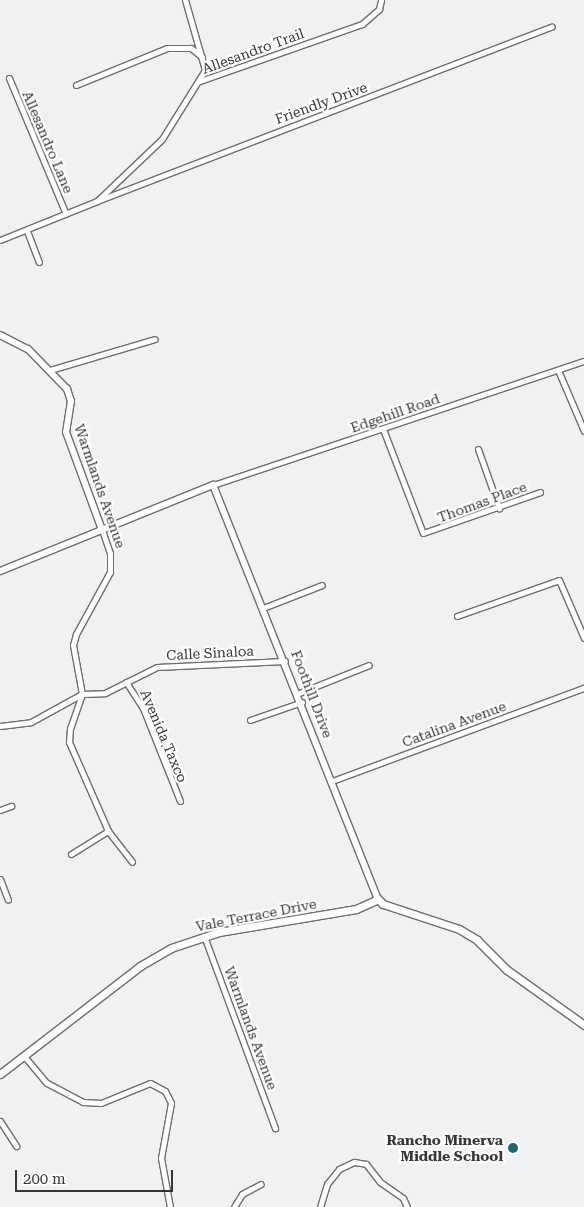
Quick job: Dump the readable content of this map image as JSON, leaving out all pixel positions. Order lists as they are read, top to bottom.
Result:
{
  "streets": {
    "main road": ["Vale Terrace Drive"],
    "street": [
      "Allesandro Trail",
      "Friendly Drive",
      "Allesandro Lane",
      "Edgehill Road",
      "Warmlands Avenue",
      "Thomas Place",
      "Calle Sinaloa",
      "Foothill Drive",
      "Catalina Avenue",
      "Avenida Taxco"
    ]
  },
  "crossings": [
    ["Allesandro Trail", "Friendly Drive"],
    ["Allesandro Trail", "Allesandro Lane"],
    ["Edgehill Road", "Thomas Place"],
    ["Edgehill Road", "Foothill Drive"],
    ["Warmlands Avenue", "Calle Sinaloa"],
    ["Warmlands Avenue", "Vale Terrace Drive"],
    ["Calle Sinaloa", "Foothill Drive"],
    ["Calle Sinaloa", "Avenida Taxco"],
    ["Foothill Drive", "Catalina Avenue"],
    ["Foothill Drive", "Vale Terrace Drive"]
  ],
  "places": ["Rancho Minerva Middle School"],
  "scale_bar": "200 m"
}
